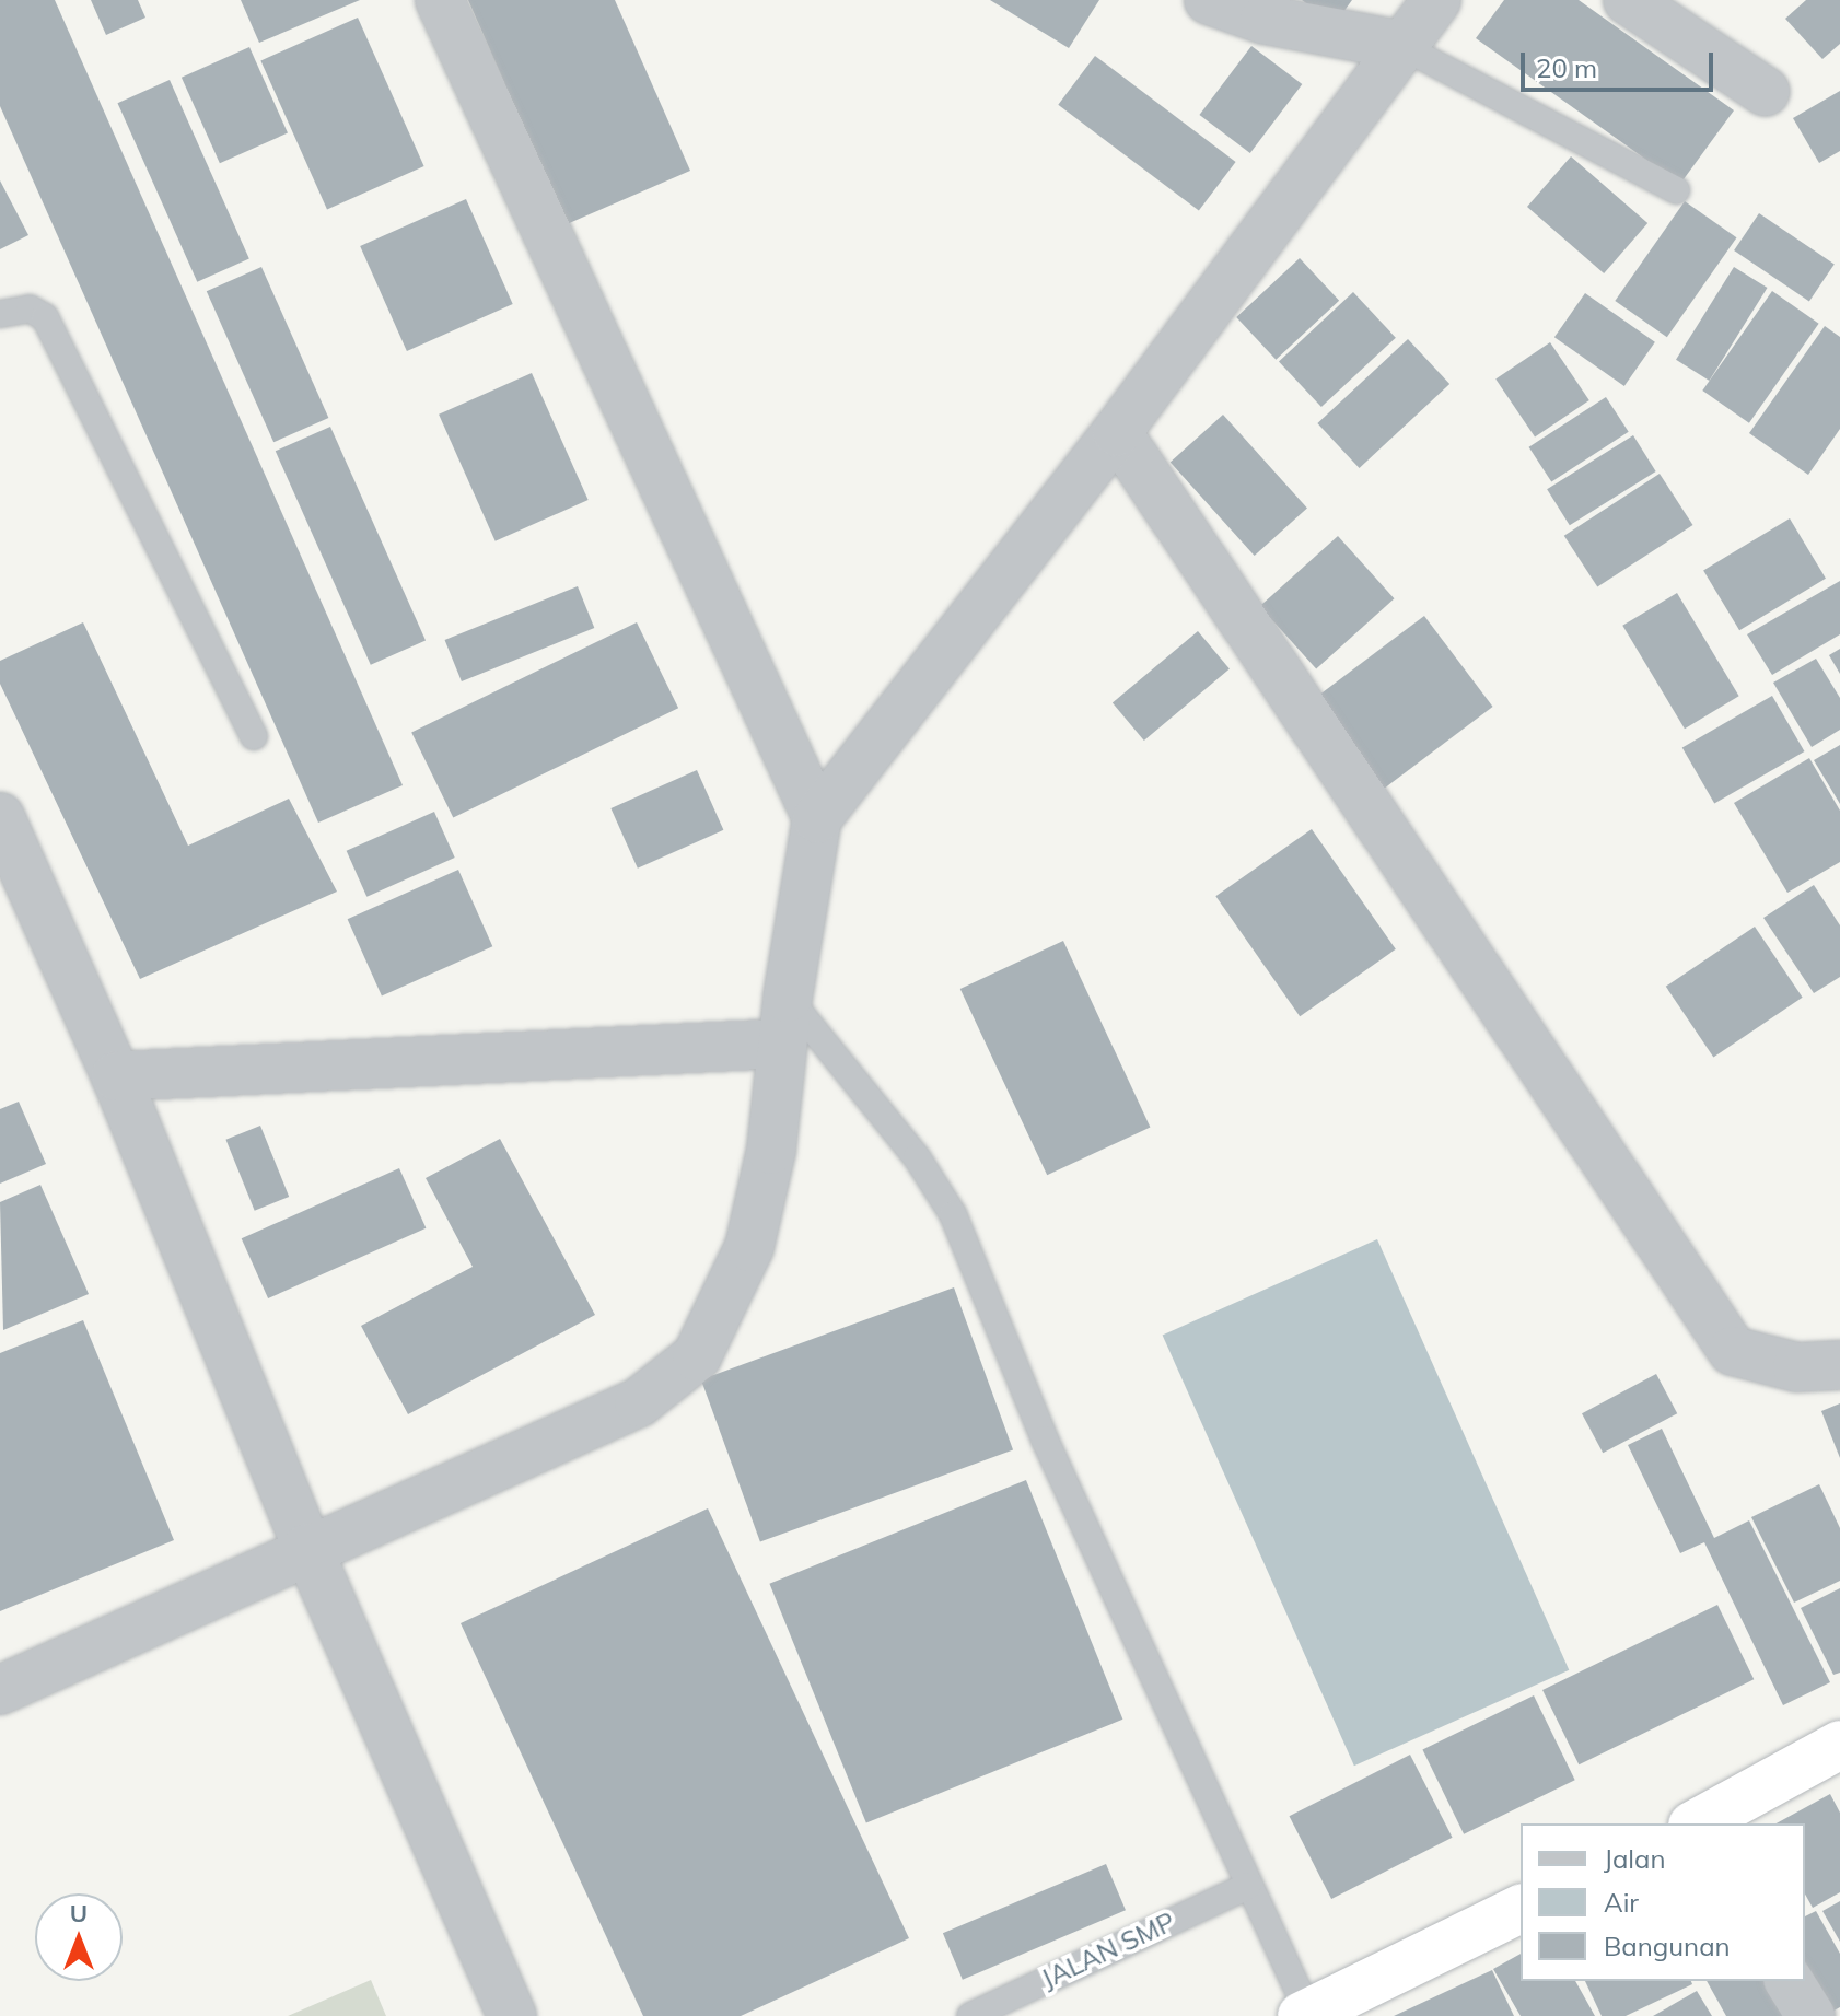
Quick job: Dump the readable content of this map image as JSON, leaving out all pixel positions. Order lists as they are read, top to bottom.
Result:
{
  "streets": {
    "lane": ["JALAN SMP"]
  },
  "legend": ["Jalan", "Air", "Bangunan"],
  "scale_bar": "20 m",
  "north": "top"
}
